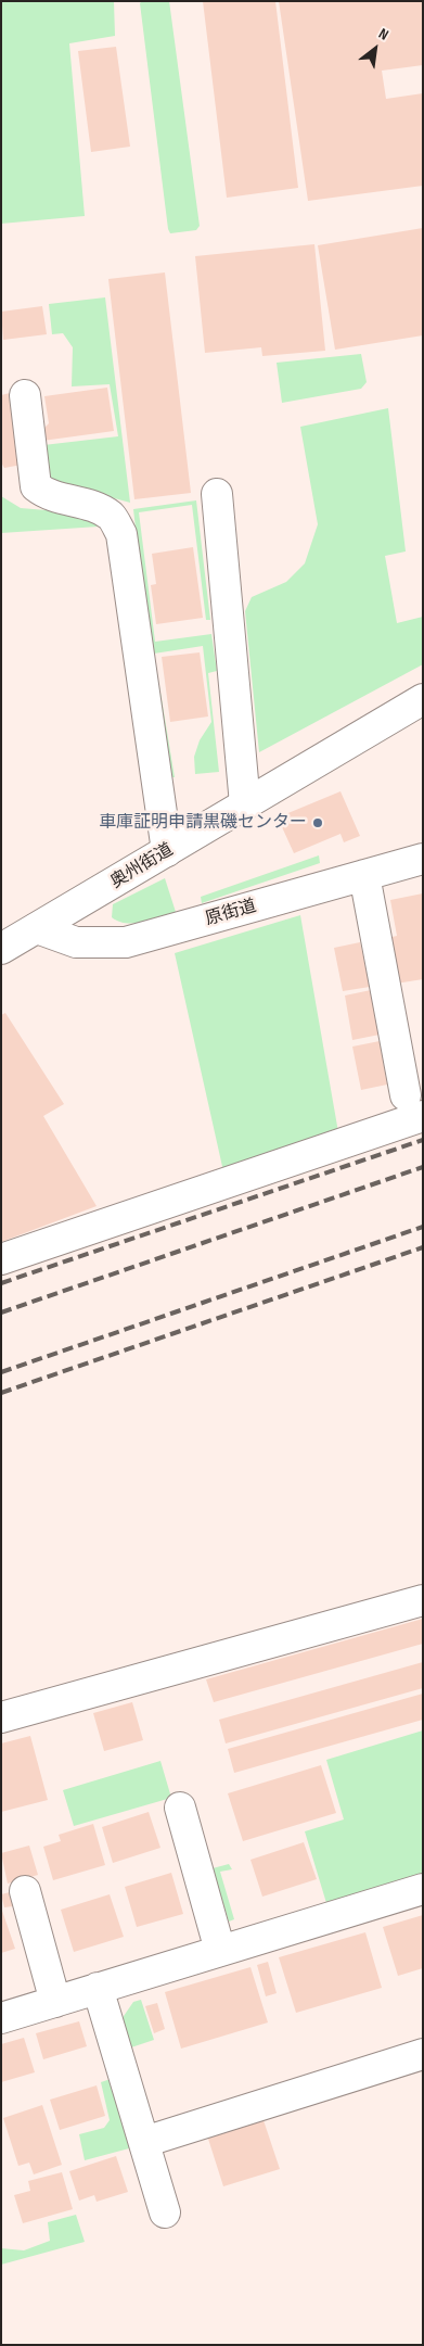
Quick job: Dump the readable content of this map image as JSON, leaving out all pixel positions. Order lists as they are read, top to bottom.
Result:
{
  "streets": {
    "street": ["奥州街道", "原街道"]
  },
  "crossings": [
    ["奥州街道", "原街道"]
  ],
  "places": ["車庫証明申請黒磯センター"],
  "north": "top right"
}
